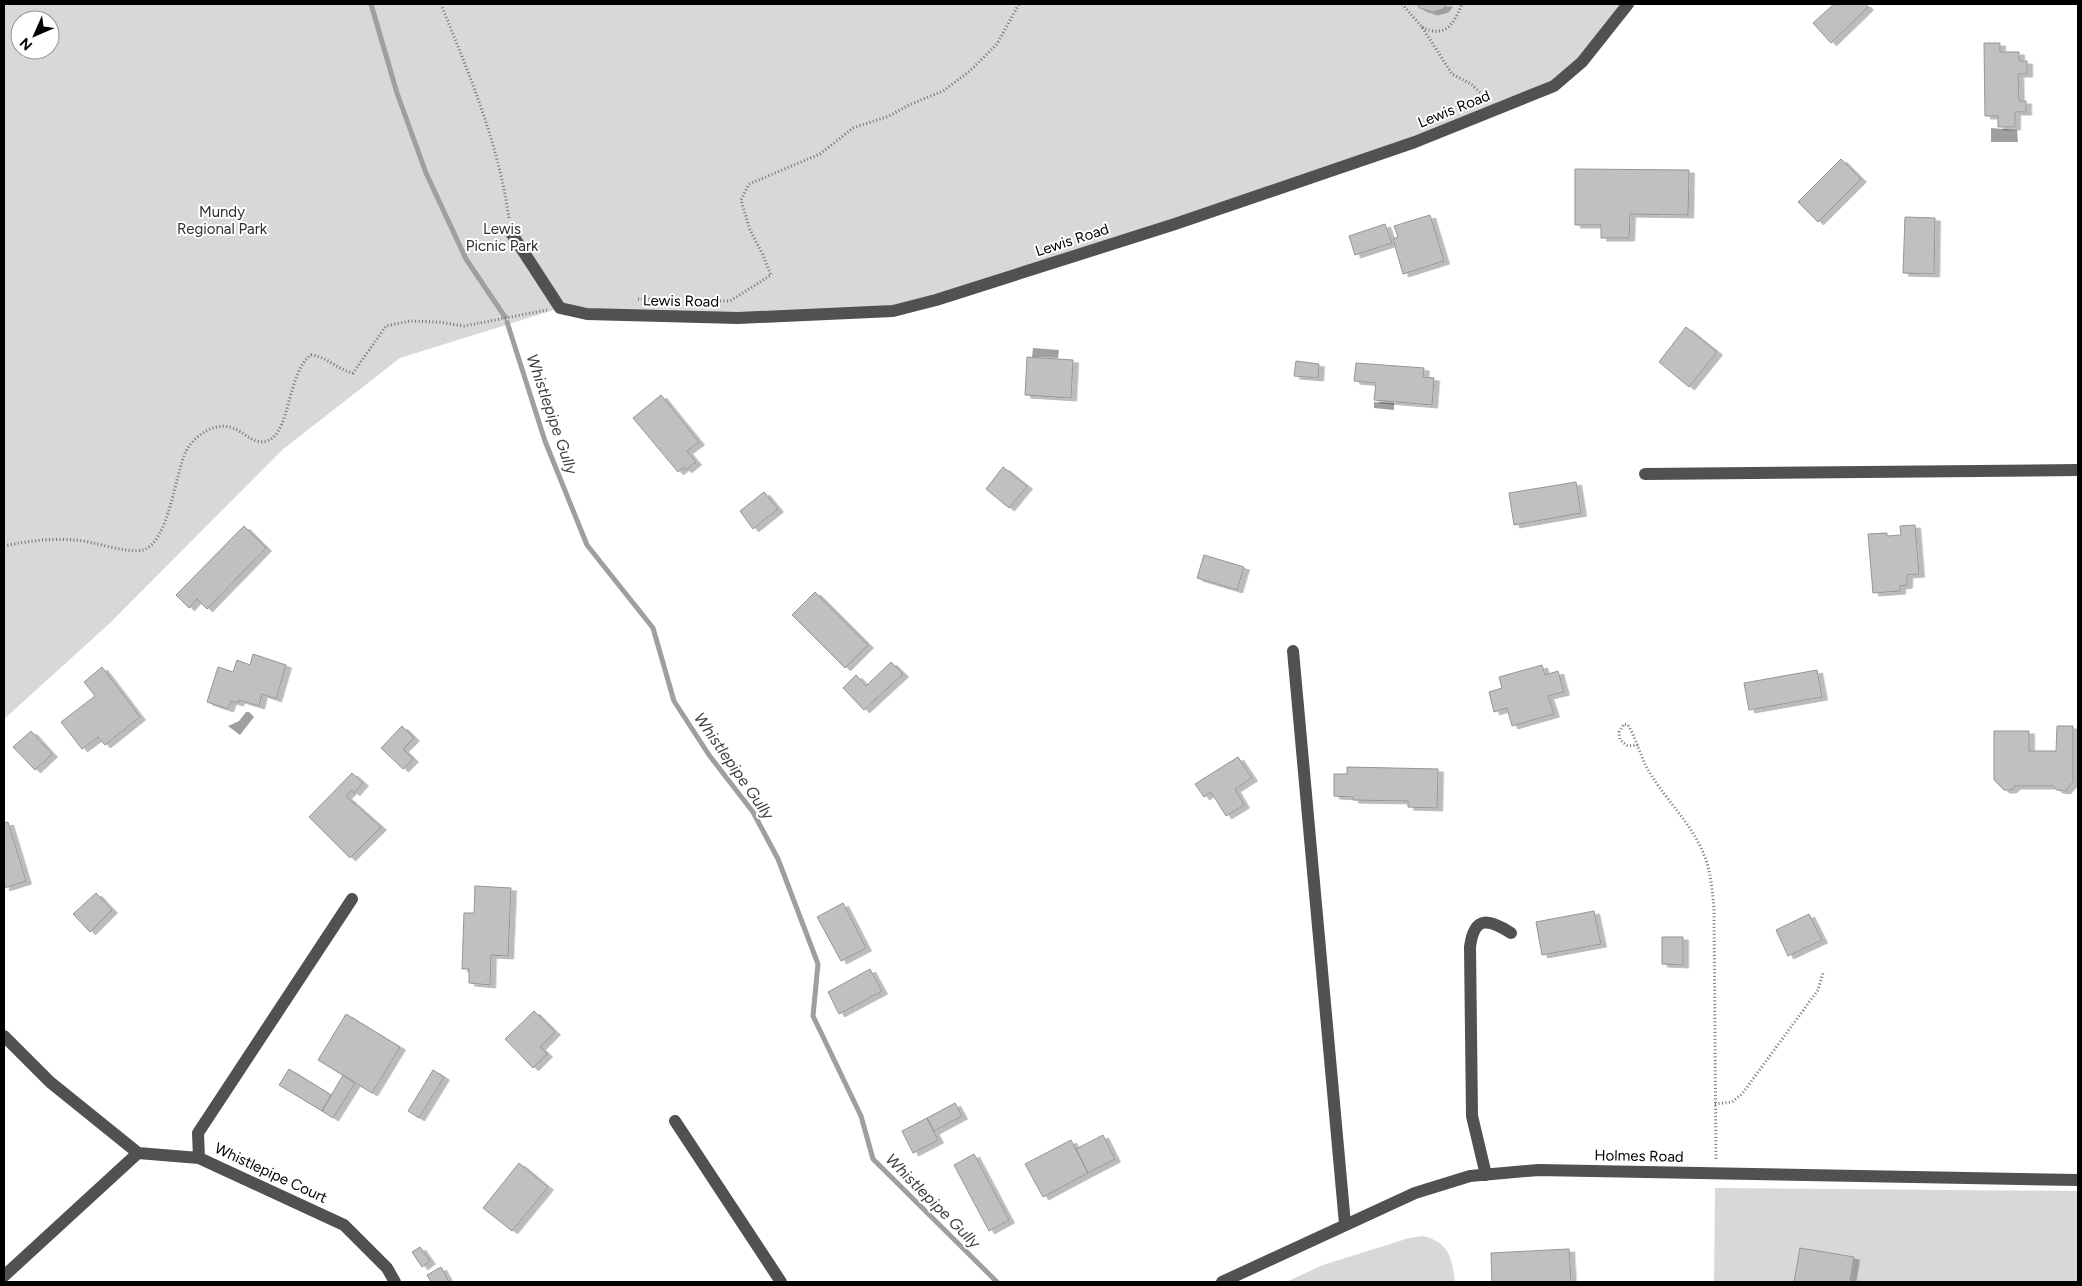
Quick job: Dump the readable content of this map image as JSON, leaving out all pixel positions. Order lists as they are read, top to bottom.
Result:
{
  "streets": {
    "street": ["Lewis Road", "Holmes Road", "Whistlepipe Court"]
  },
  "water": ["Whistlepipe Gully"],
  "parks": ["Mundy Regional Park", "Lewis Picnic Park"],
  "north": "bottom left"
}
